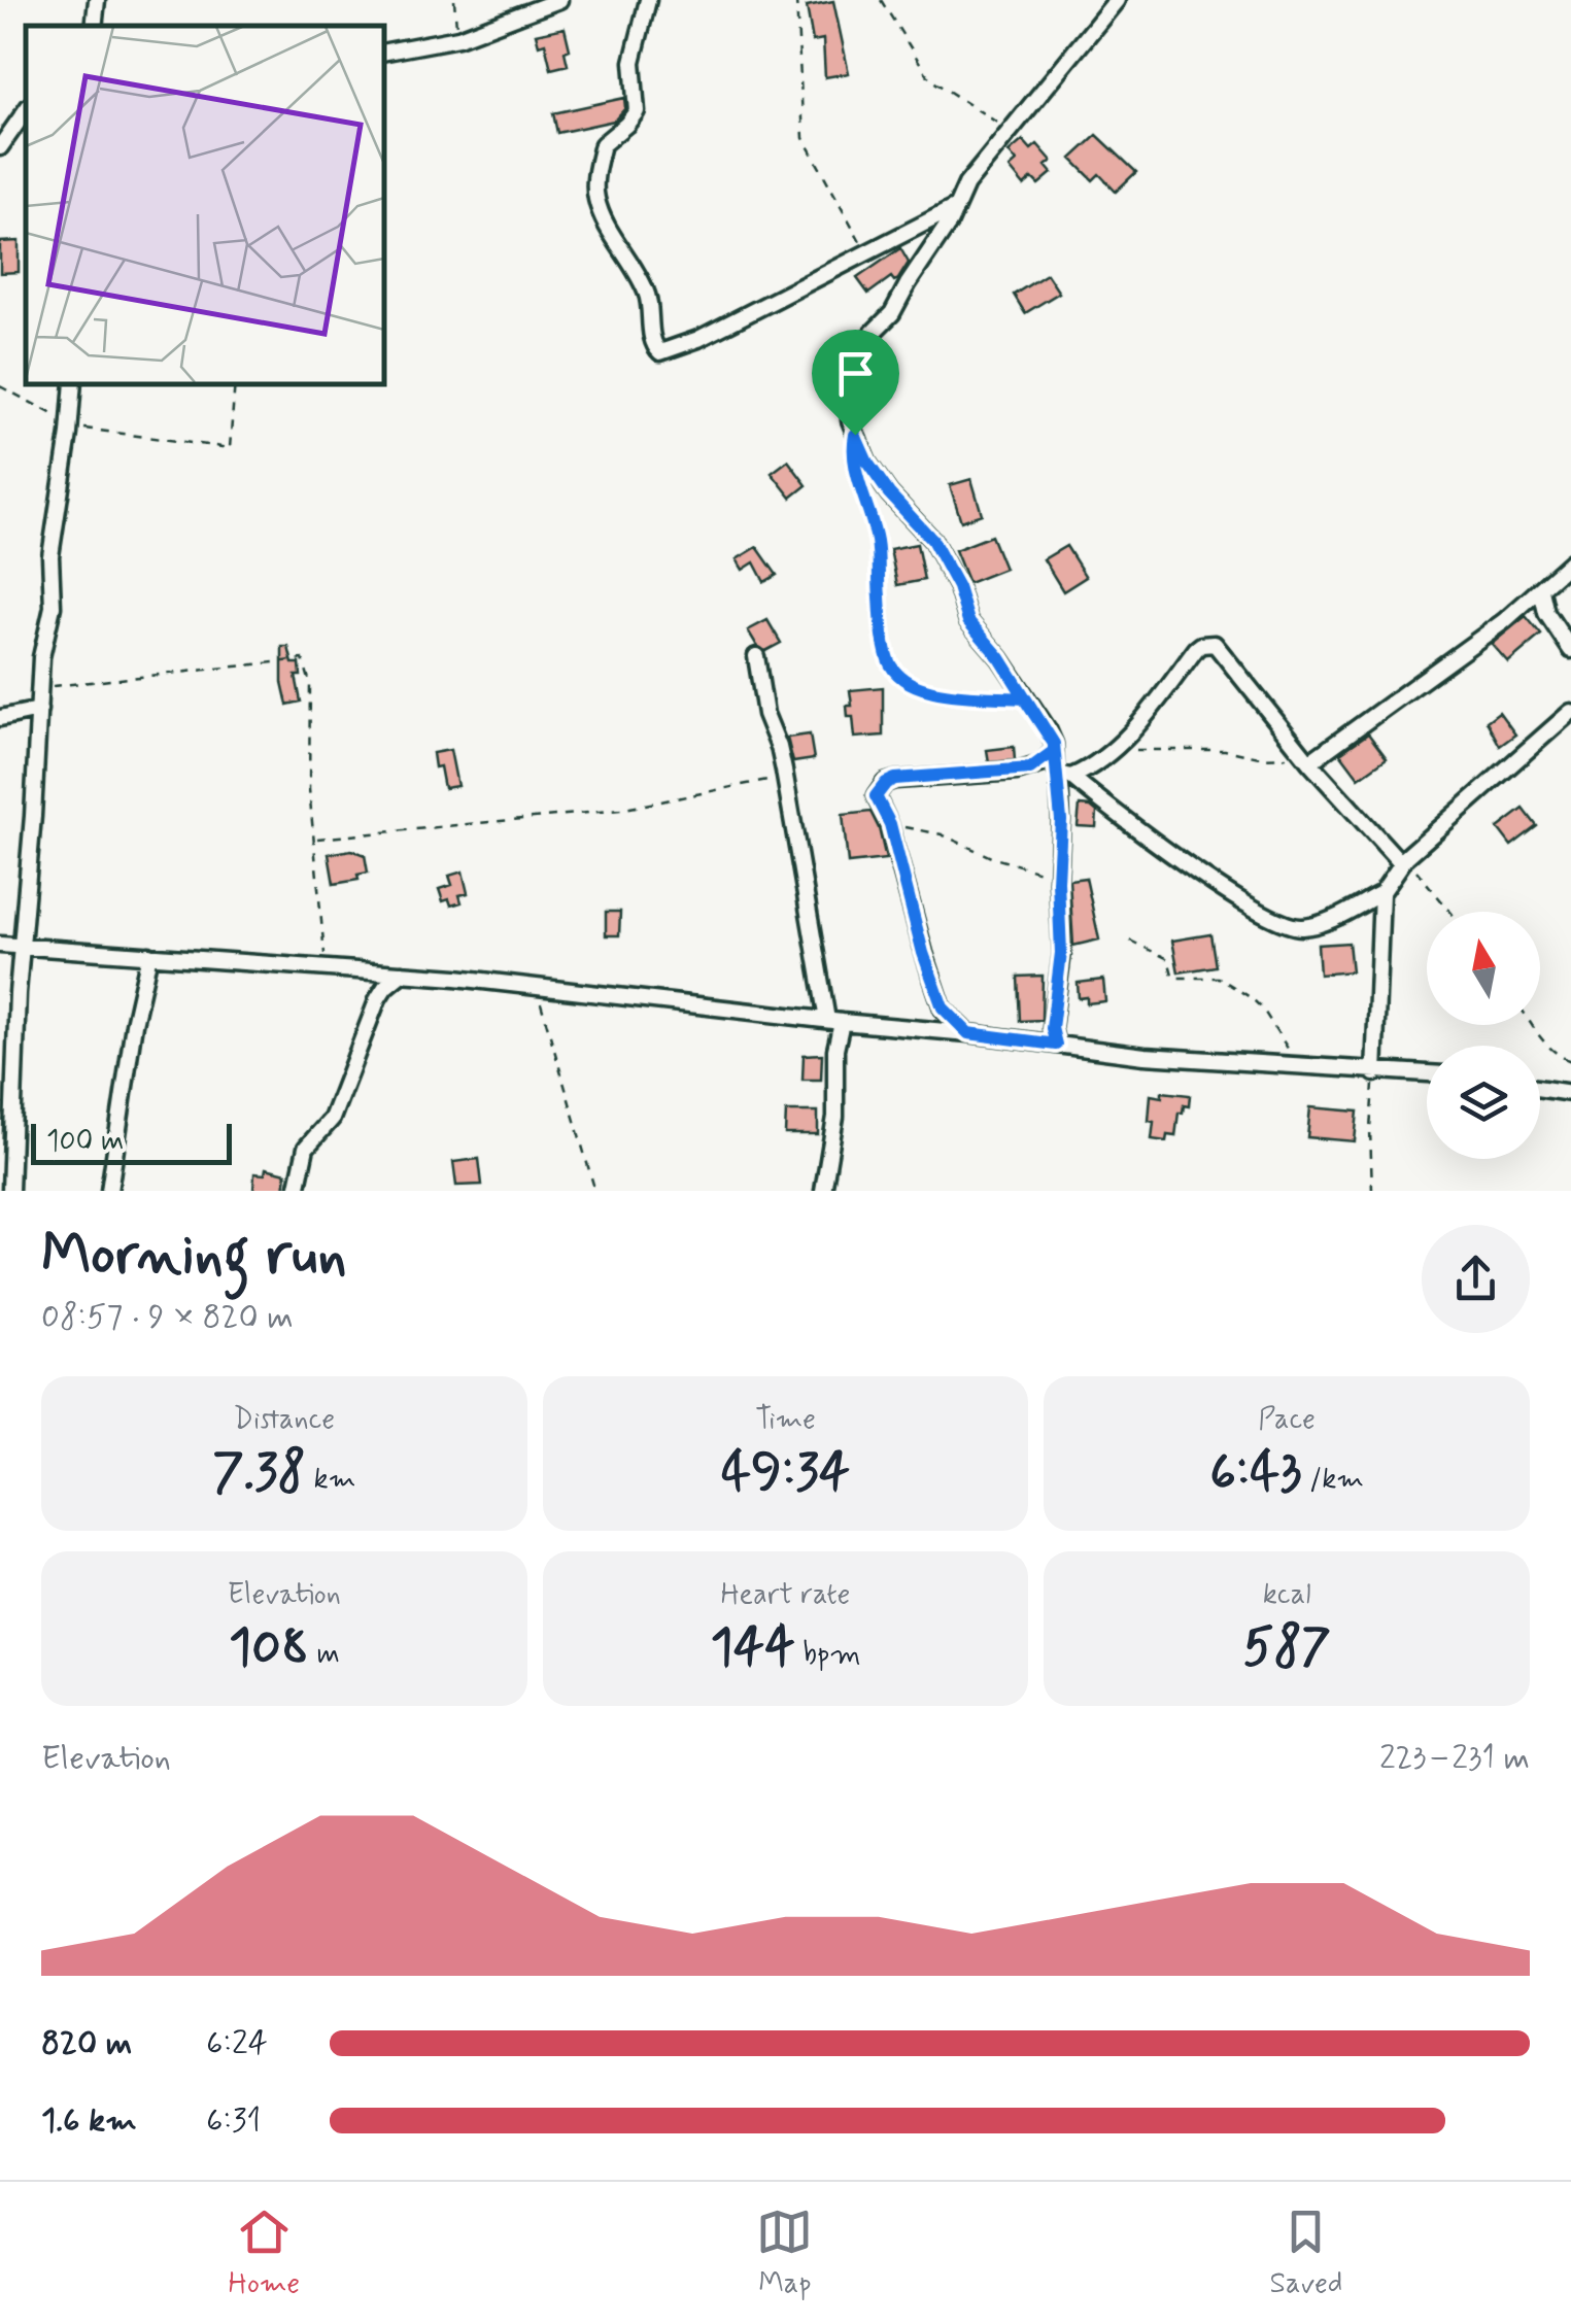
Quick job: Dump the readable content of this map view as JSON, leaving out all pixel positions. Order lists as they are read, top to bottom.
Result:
{
  "scale_bar": "100 m",
  "north": "top",
  "page": {
    "scale": "100 m",
    "heading": ["Morning run", "08:57 · 9 × 820 m"],
    "stats": [
      ["Distance", "7.38 km"],
      ["Time", "49:34"],
      ["Pace", "6:43 /km"],
      ["Elevation", "108 m"],
      ["Heart rate", "144 bpm"],
      ["kcal", "587"]
    ],
    "chart": ["Elevation", "223–231 m"],
    "list": [
      {
        "name": "820 m",
        "note": "6:24"
      },
      {
        "name": "1.6 km",
        "note": "6:31"
      }
    ],
    "tabs": ["Home", "Map", "Saved"]
  }
}
